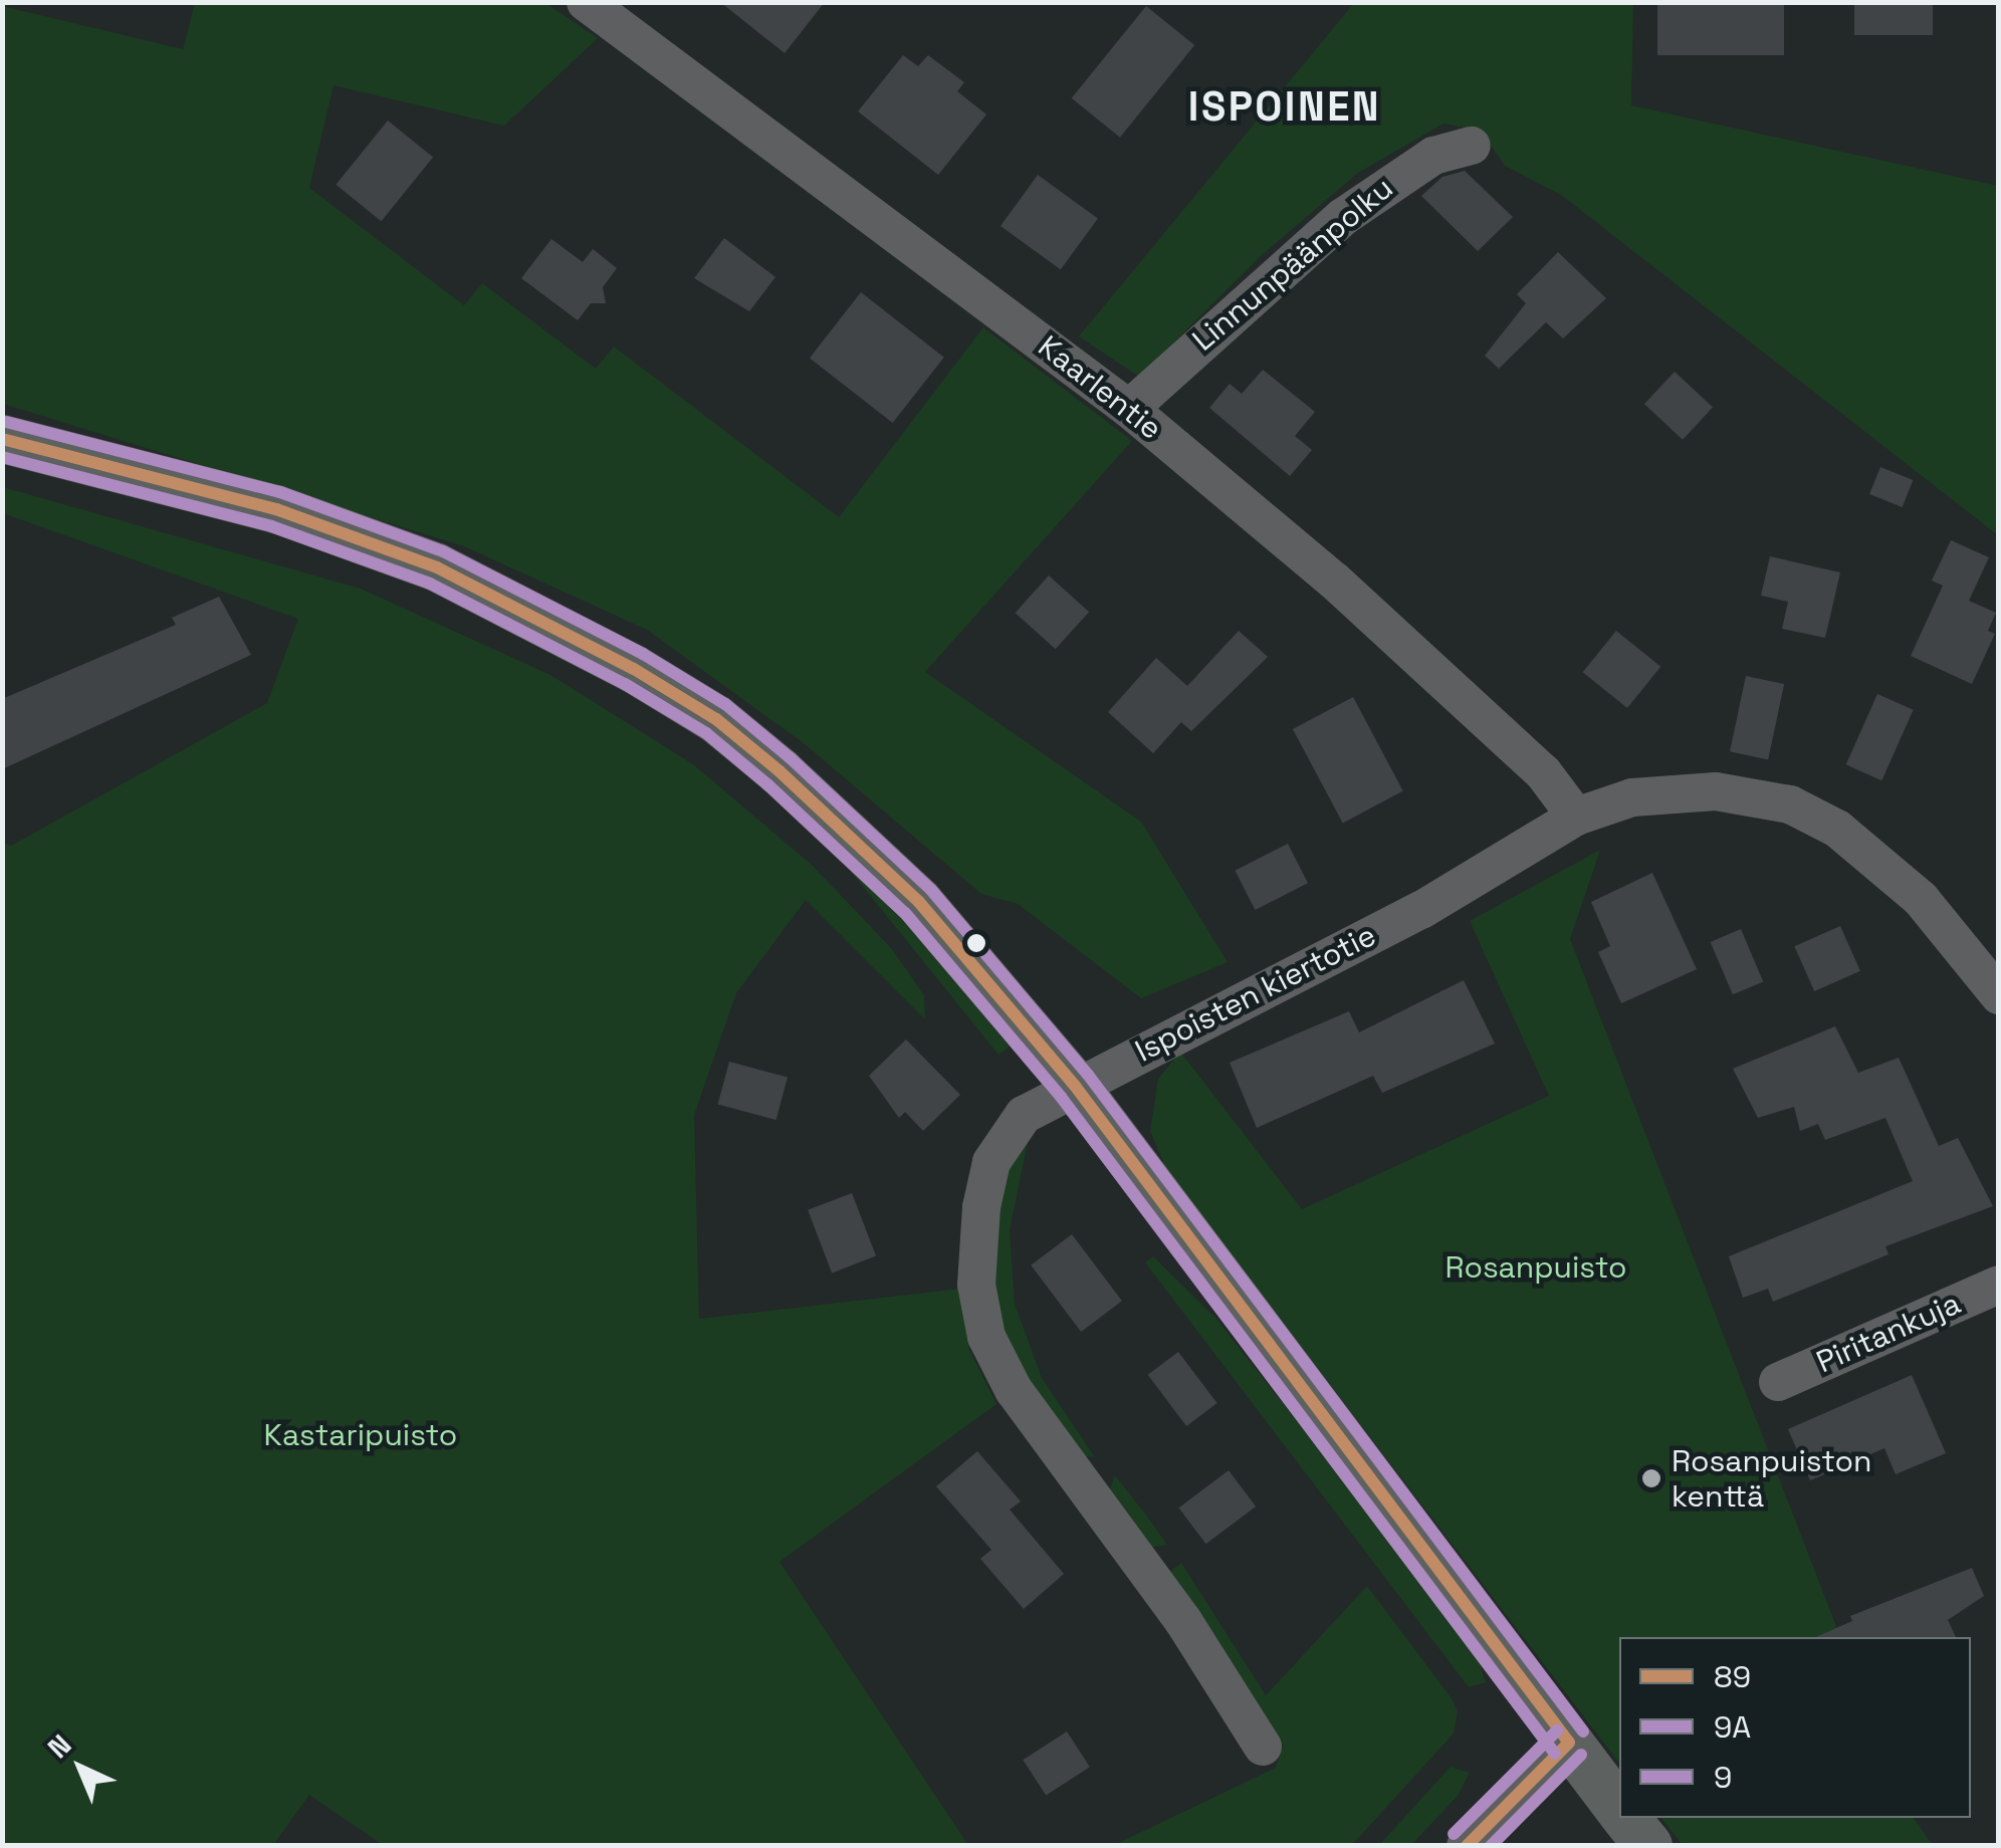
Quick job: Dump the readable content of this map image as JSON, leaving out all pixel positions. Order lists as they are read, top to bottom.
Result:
{
  "streets": {
    "street": [
      "Linnunpäänpolku",
      "Kaarlentie",
      "Ispoisten kiertotie",
      "Piritankuja"
    ]
  },
  "crossings": [
    ["Linnunpäänpolku", "Kaarlentie"],
    ["Kaarlentie", "Ispoisten kiertotie"]
  ],
  "districts": ["ISPOINEN"],
  "parks": ["Rosanpuisto", "Kastaripuisto"],
  "places": ["Rosanpuiston kenttä"],
  "lines": ["transit line 9", "transit line 89", "transit line 9A"],
  "legend": ["89", "9A", "9"],
  "north": "top left"
}
